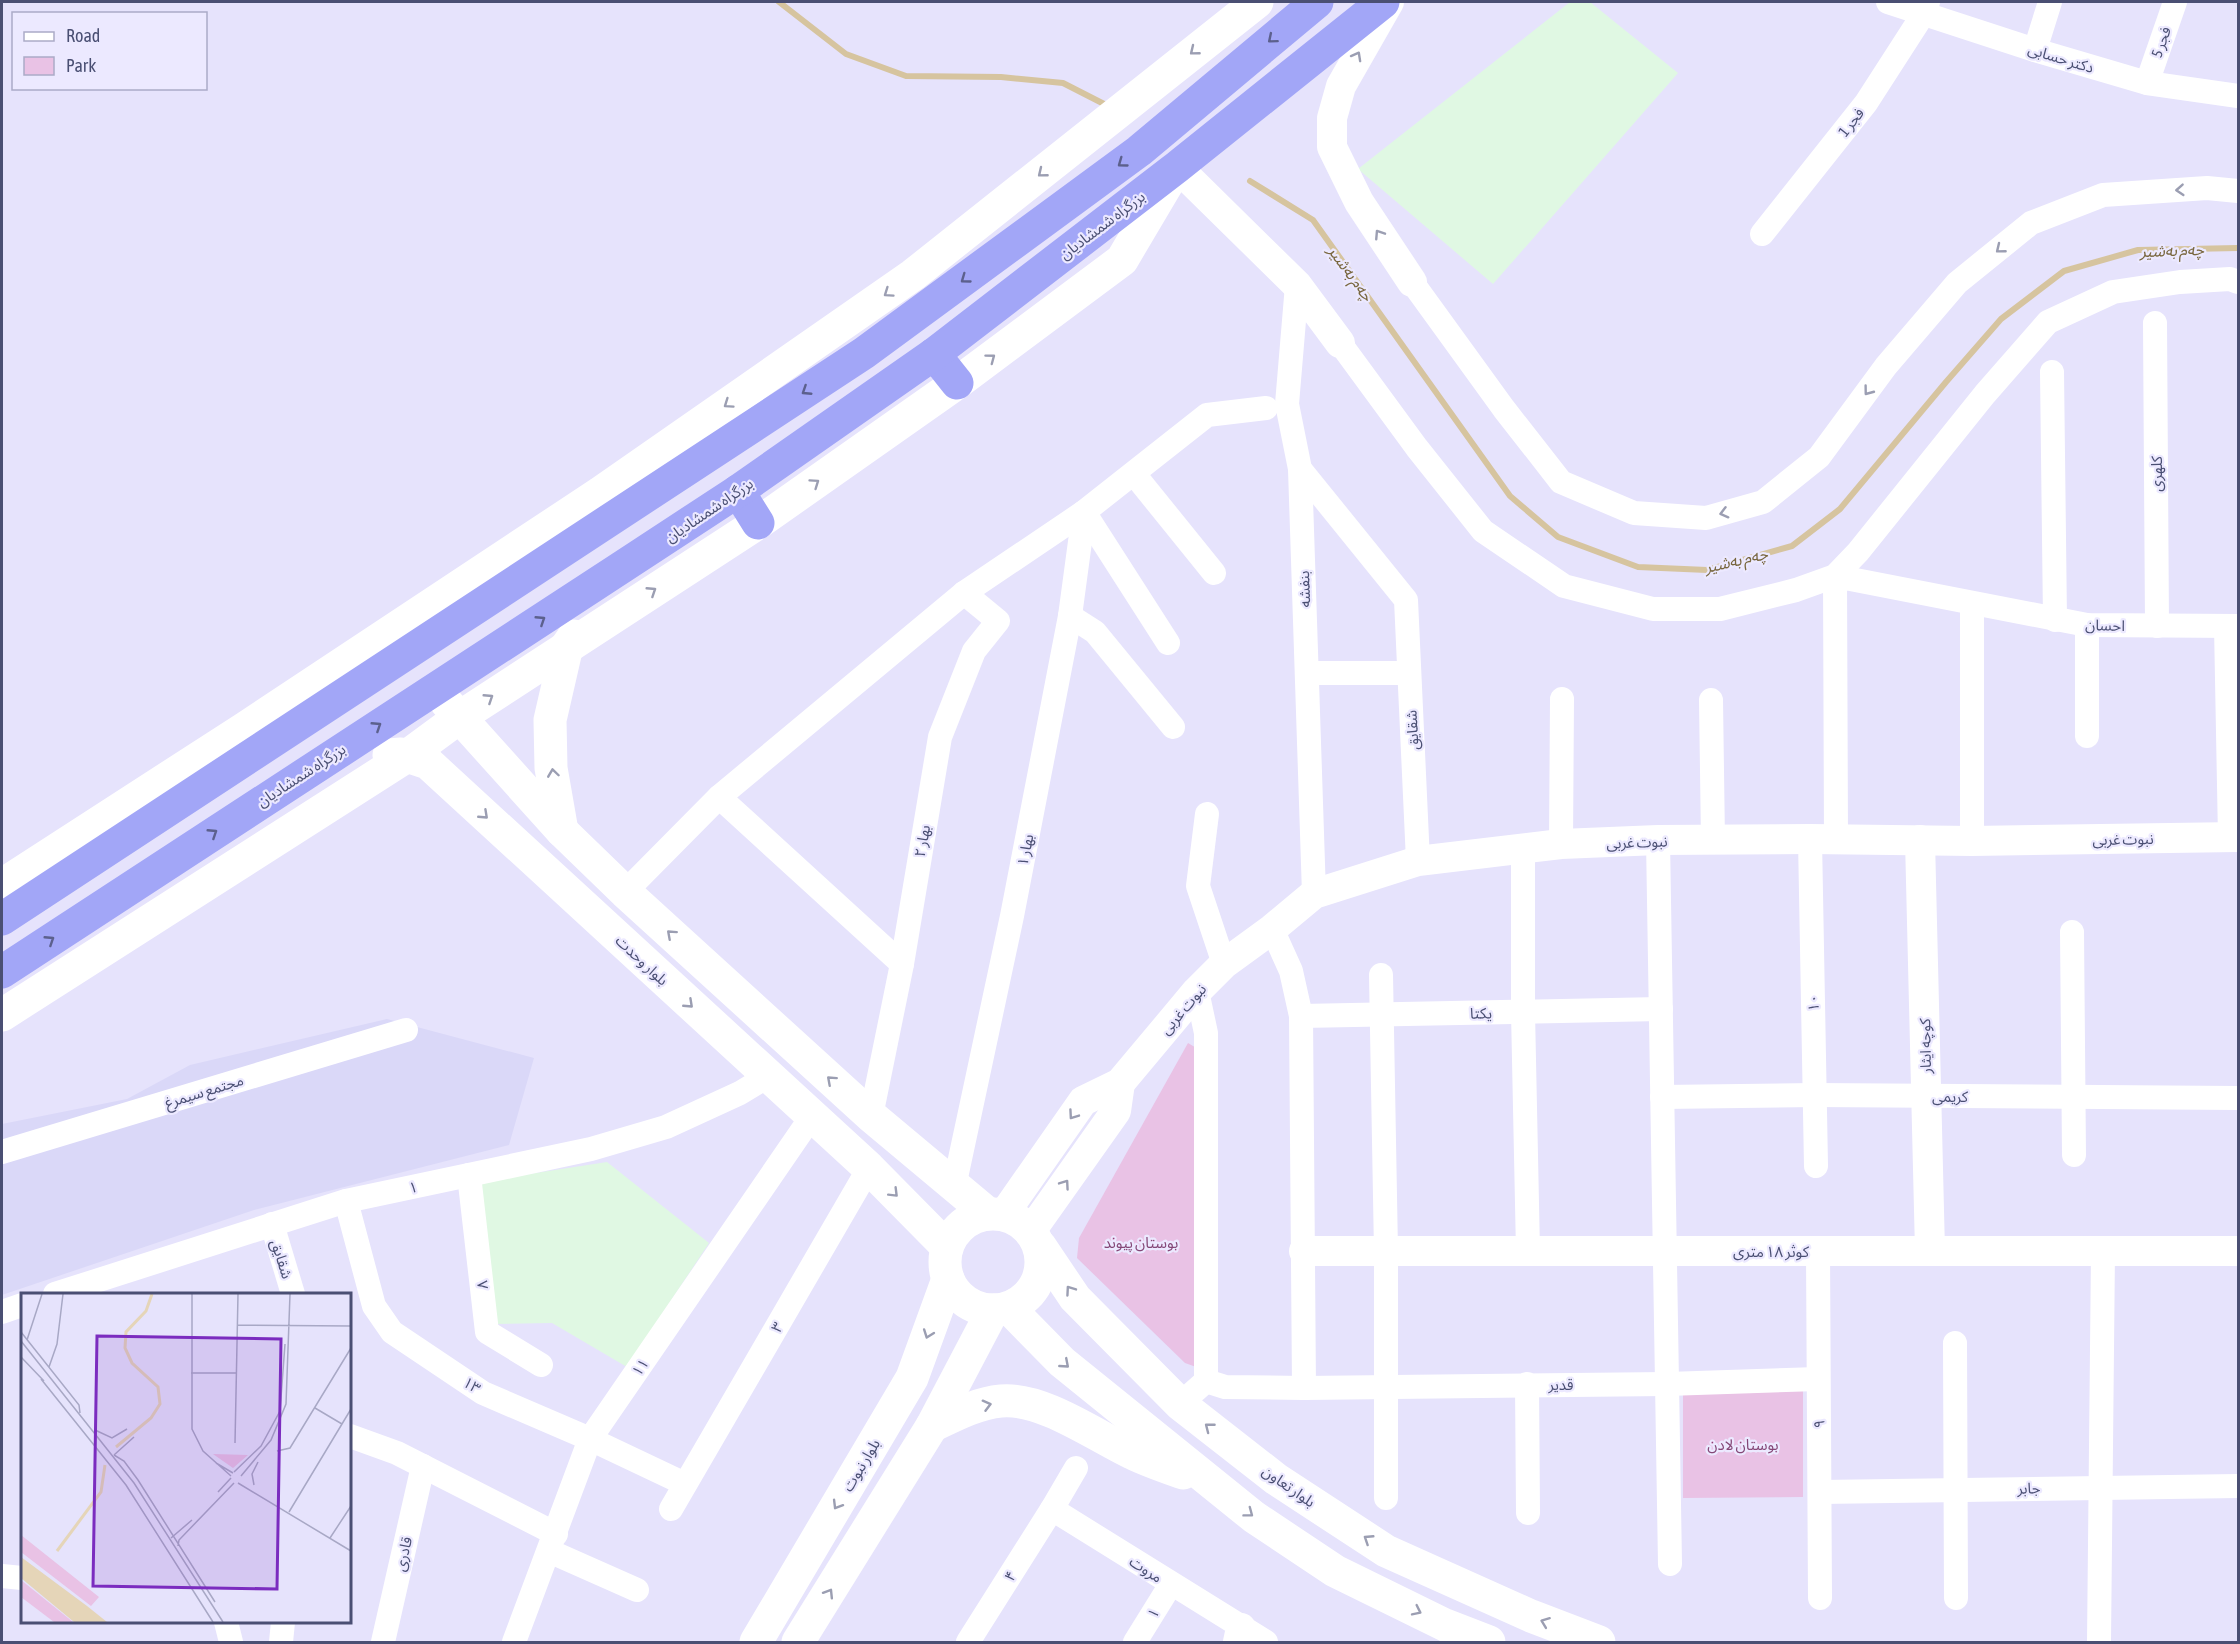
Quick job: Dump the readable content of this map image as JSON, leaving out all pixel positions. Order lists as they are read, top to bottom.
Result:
{
  "streets": {
    "highway": ["بزرگراه شمشادیان"],
    "main road": ["بلوار وحدت", "بلوار نبوت", "بلوار تعاون"],
    "street": [
      "فجر 5",
      "دکتر حسابی",
      "فجر 1",
      "کلهری",
      "بنفشه",
      "احسان",
      "شقایق",
      "نبوت غربی",
      "بهار ۲",
      "بهار ۱",
      "۱۰",
      "یکتا",
      "کوچه ایثار",
      "مجتمع سیمرغ",
      "کریمی",
      "۱",
      "کوثر ۱۸ متری",
      "۸",
      "۳",
      "۱۱",
      "قدیر",
      "۱۳",
      "۹",
      "جابر",
      "قادری",
      "مروت",
      "۴"
    ]
  },
  "crossings": [
    ["فجر 5", "دکتر حسابی"],
    ["دکتر حسابی", "فجر 1"],
    ["بزرگراه شمشادیان", "بلوار وحدت"],
    ["کلهری", "احسان"],
    ["بنفشه", "شقایق"],
    ["بنفشه", "نبوت غربی"],
    ["احسان", "۱۰"],
    ["شقایق", "نبوت غربی"],
    ["شقایق", "۱"],
    ["نبوت غربی", "بلوار وحدت"],
    ["نبوت غربی", "۱۰"],
    ["نبوت غربی", "کوچه ایثار"],
    ["نبوت غربی", "بلوار نبوت"],
    ["نبوت غربی", "بلوار تعاون"],
    ["بلوار وحدت", "۱"],
    ["بلوار وحدت", "۳"],
    ["بلوار وحدت", "۱۱"],
    ["بلوار وحدت", "بلوار نبوت"],
    ["بلوار وحدت", "بلوار تعاون"],
    ["۱۰", "کریمی"],
    ["کوچه ایثار", "کریمی"],
    ["کوچه ایثار", "کوثر ۱۸ متری"],
    ["۱", "۸"],
    ["۱", "۱۳"],
    ["۱", "مروت"],
    ["کوثر ۱۸ متری", "۹"],
    ["۳", "۱۳"],
    ["۱۱", "۱۳"],
    ["قدیر", "۹"],
    ["۹", "جابر"],
    ["بلوار نبوت", "بلوار تعاون"],
    ["مروت", "۴"]
  ],
  "water": ["چەم بەشیر"],
  "parks": ["بوستان پیوند", "بوستان لادن"],
  "legend": ["Road", "Park"]
}
